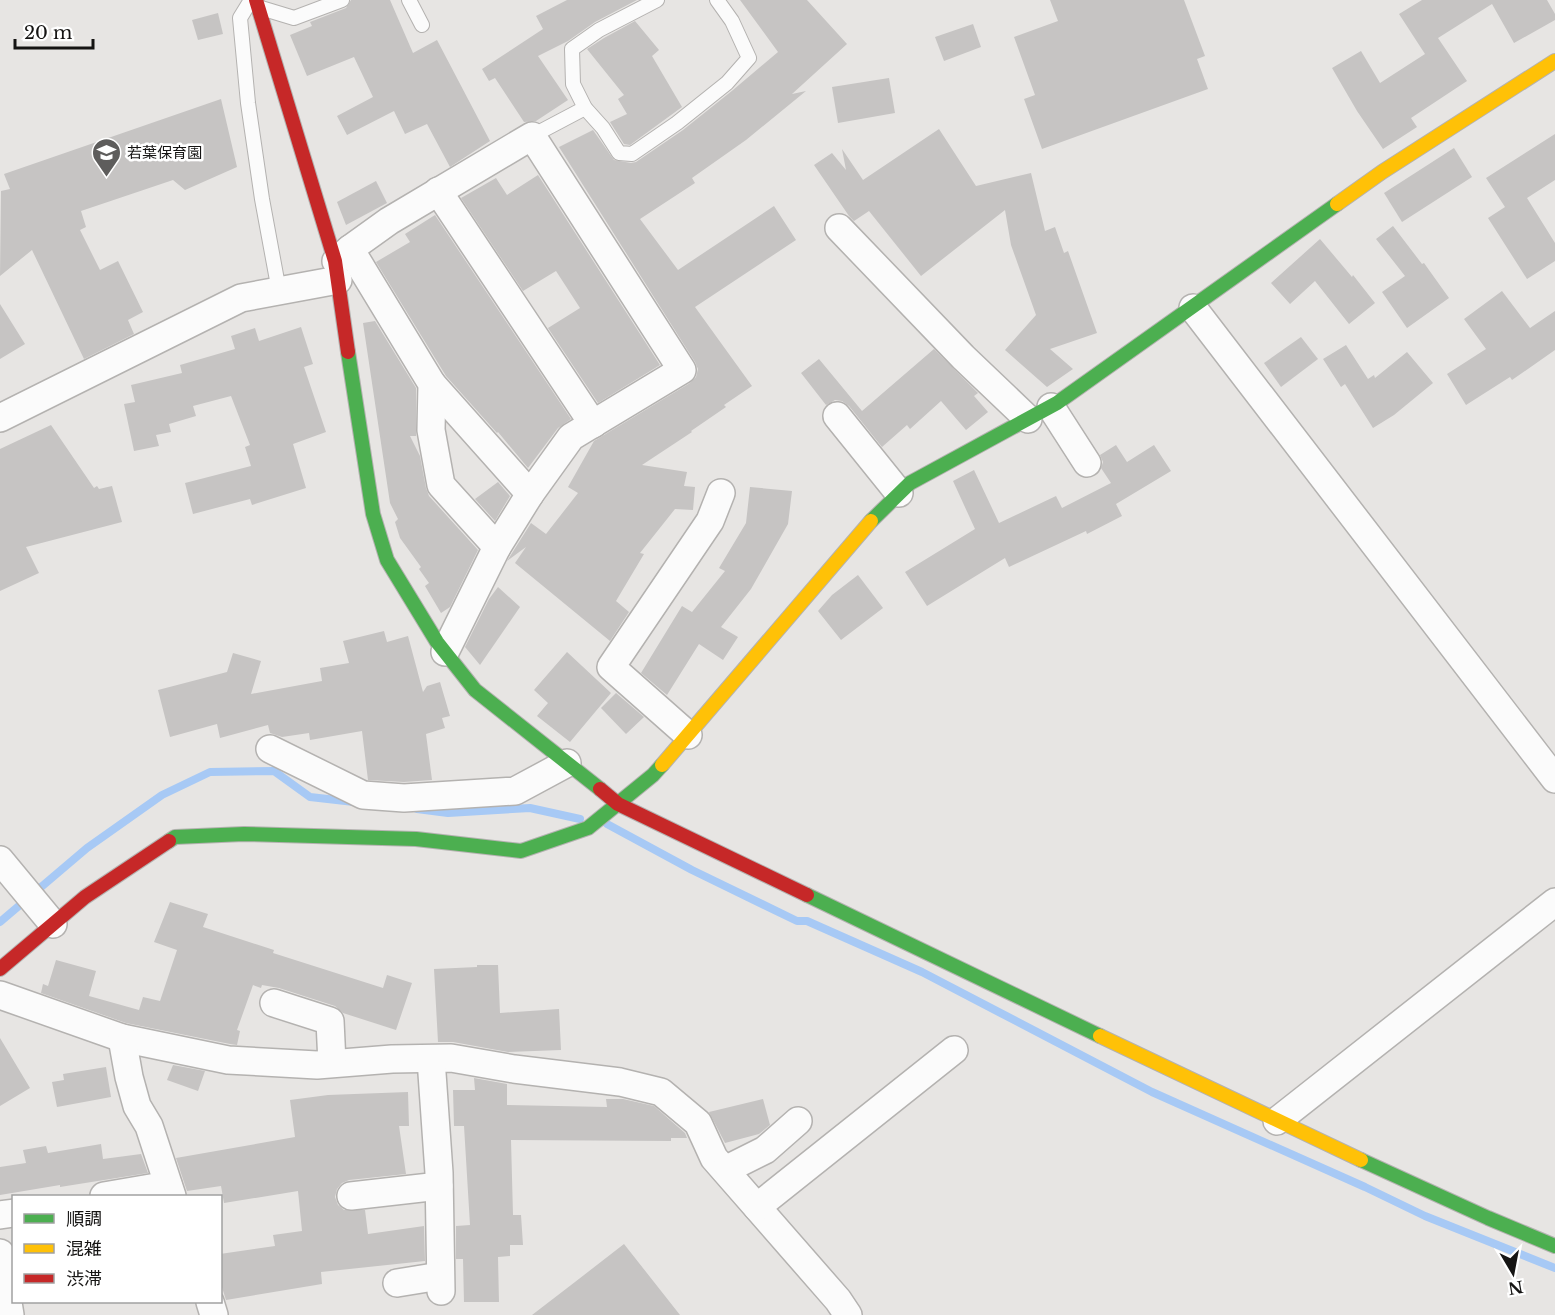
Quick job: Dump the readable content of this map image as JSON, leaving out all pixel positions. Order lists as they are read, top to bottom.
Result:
{
  "places": {
    "school or university": ["若葉保育園"]
  },
  "legend": ["順調", "混雑", "渋滞"],
  "scale_bar": "20 m",
  "north": "bottom"
}
